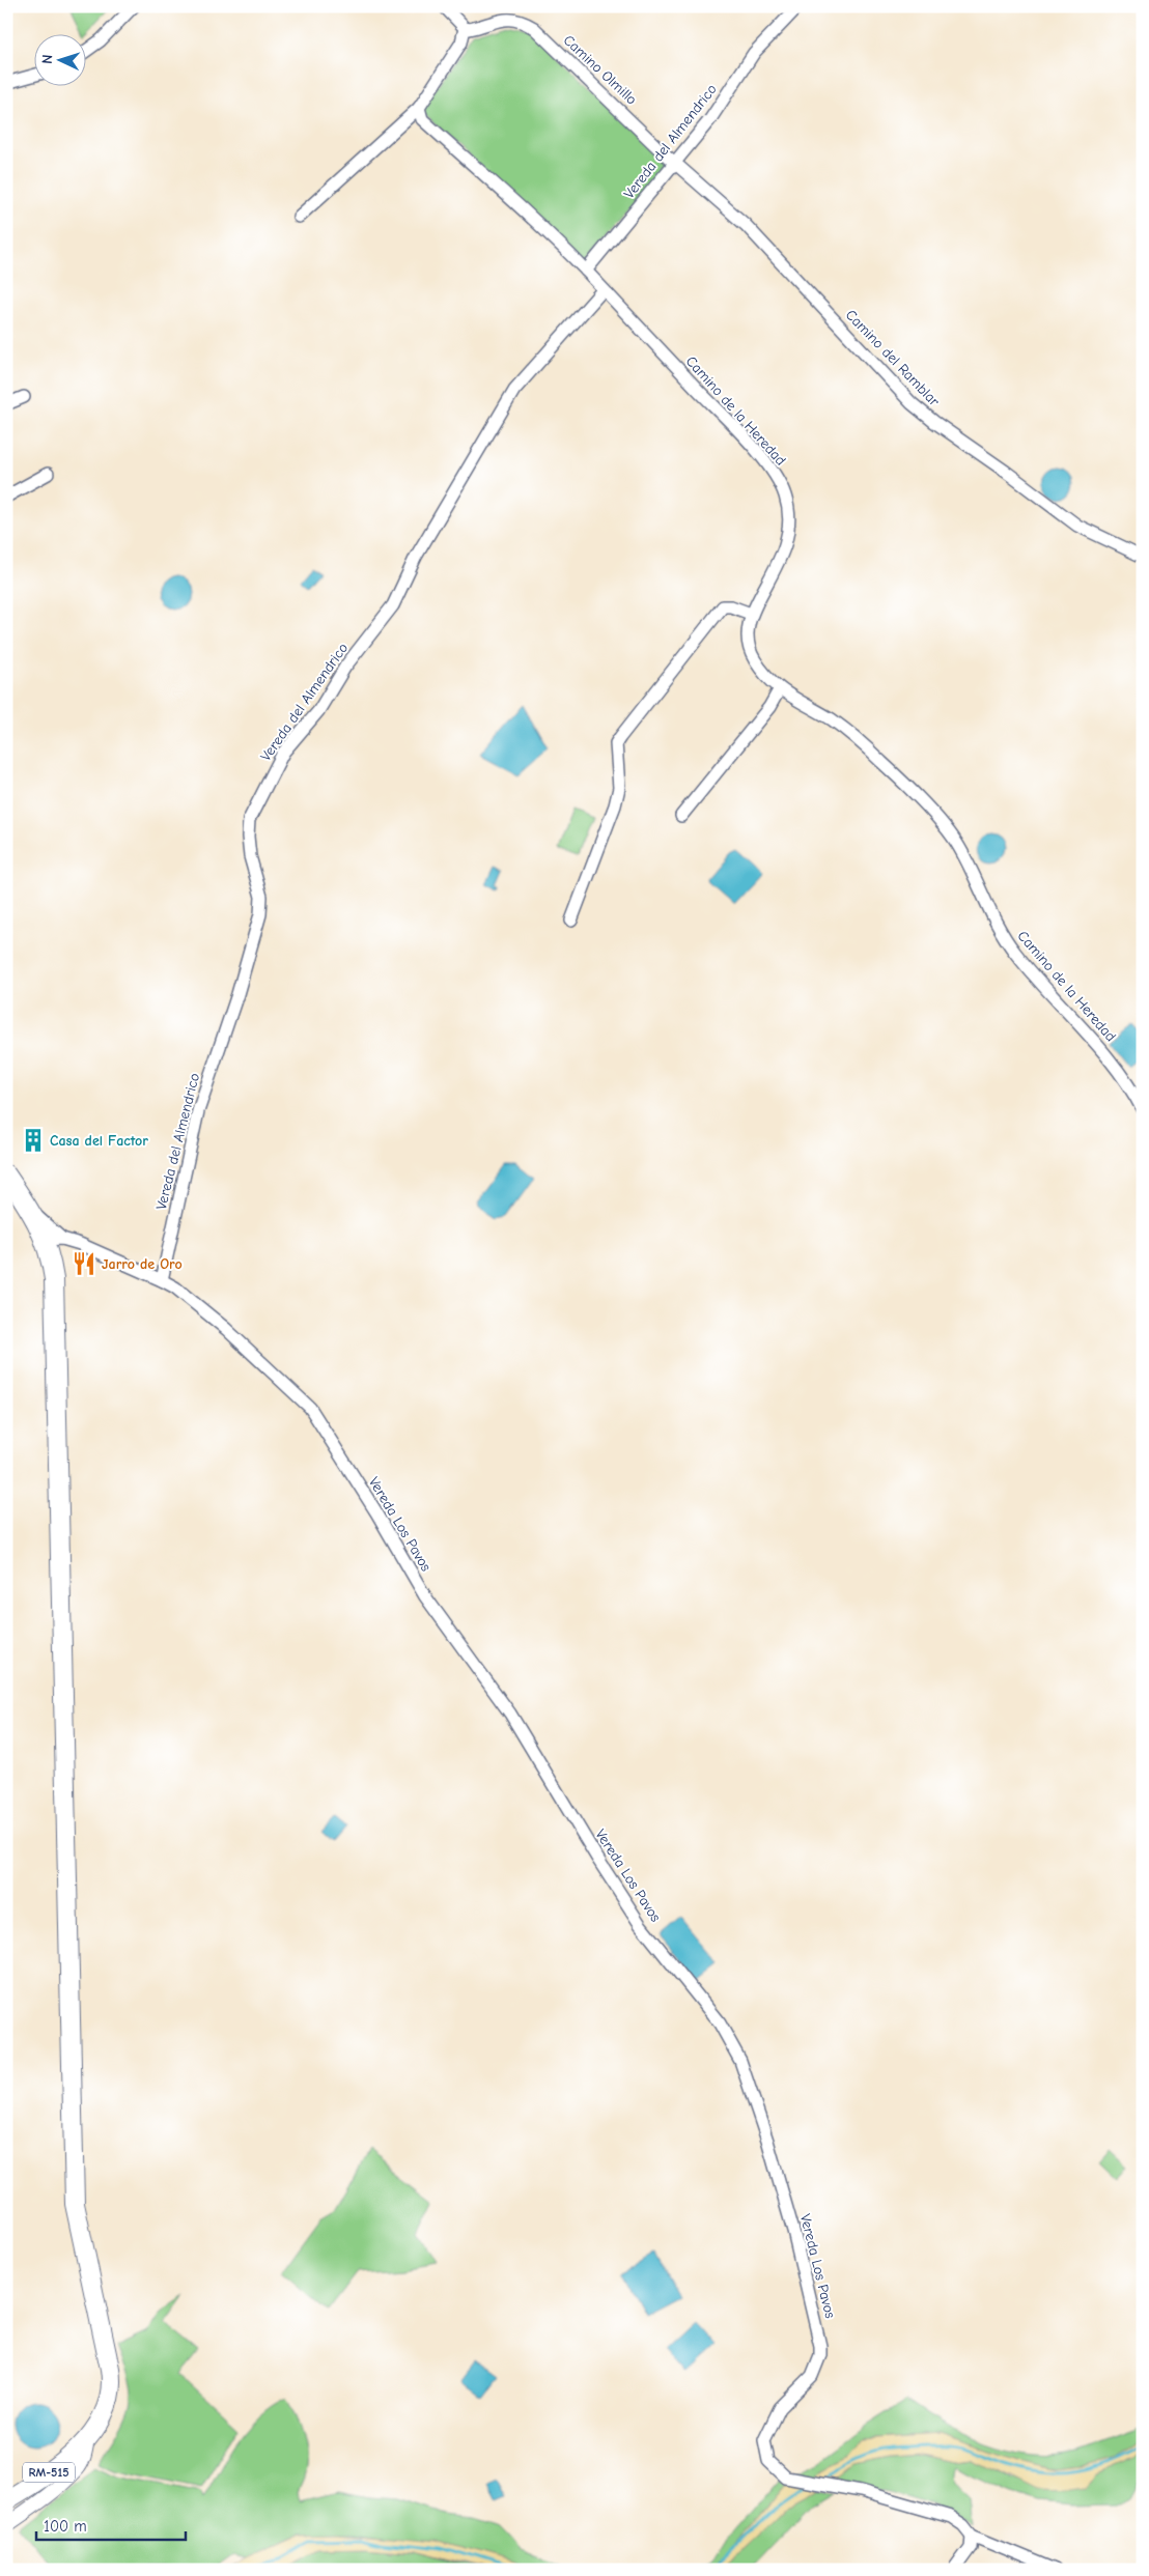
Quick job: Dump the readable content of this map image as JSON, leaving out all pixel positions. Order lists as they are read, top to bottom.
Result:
{
  "streets": {
    "main road": ["RM-515"],
    "street": [
      "Camino Olmillo",
      "Vereda del Almendrico",
      "Camino del Ramblar",
      "Camino de la Heredad",
      "Vereda Los Pavos"
    ]
  },
  "crossings": [
    ["Camino Olmillo", "Vereda del Almendrico"],
    ["Camino Olmillo", "Camino del Ramblar"],
    ["Vereda del Almendrico", "Camino del Ramblar"],
    ["Vereda del Almendrico", "Camino de la Heredad"],
    ["Vereda del Almendrico", "Vereda Los Pavos"]
  ],
  "places": {
    "building": ["Casa del Factor"],
    "restaurant": ["Jarro de Oro"]
  },
  "scale_bar": "100 m",
  "north": "left"
}
